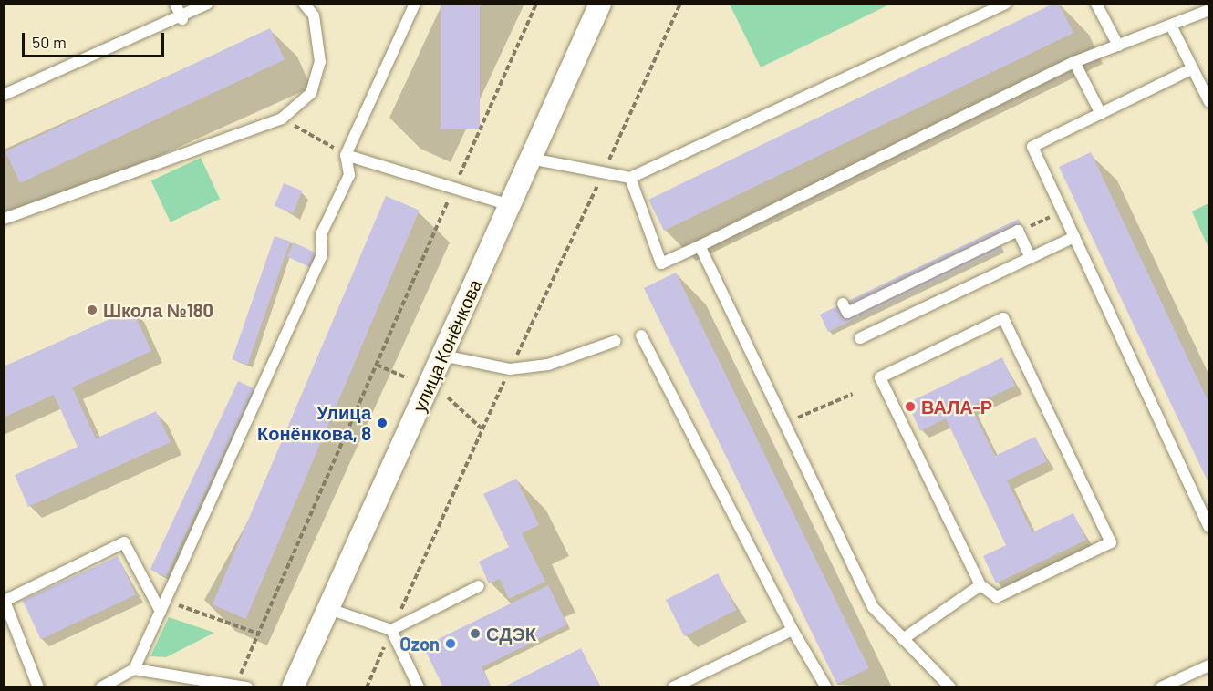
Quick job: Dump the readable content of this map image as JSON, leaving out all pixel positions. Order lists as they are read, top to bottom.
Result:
{
  "streets": {
    "street": ["улица Конёнкова"]
  },
  "places": [
    "Школа №180",
    "ВАЛА-Р",
    "Улица Конёнкова, 8",
    "СДЭК",
    "Ozon"
  ],
  "scale_bar": "50 m"
}
